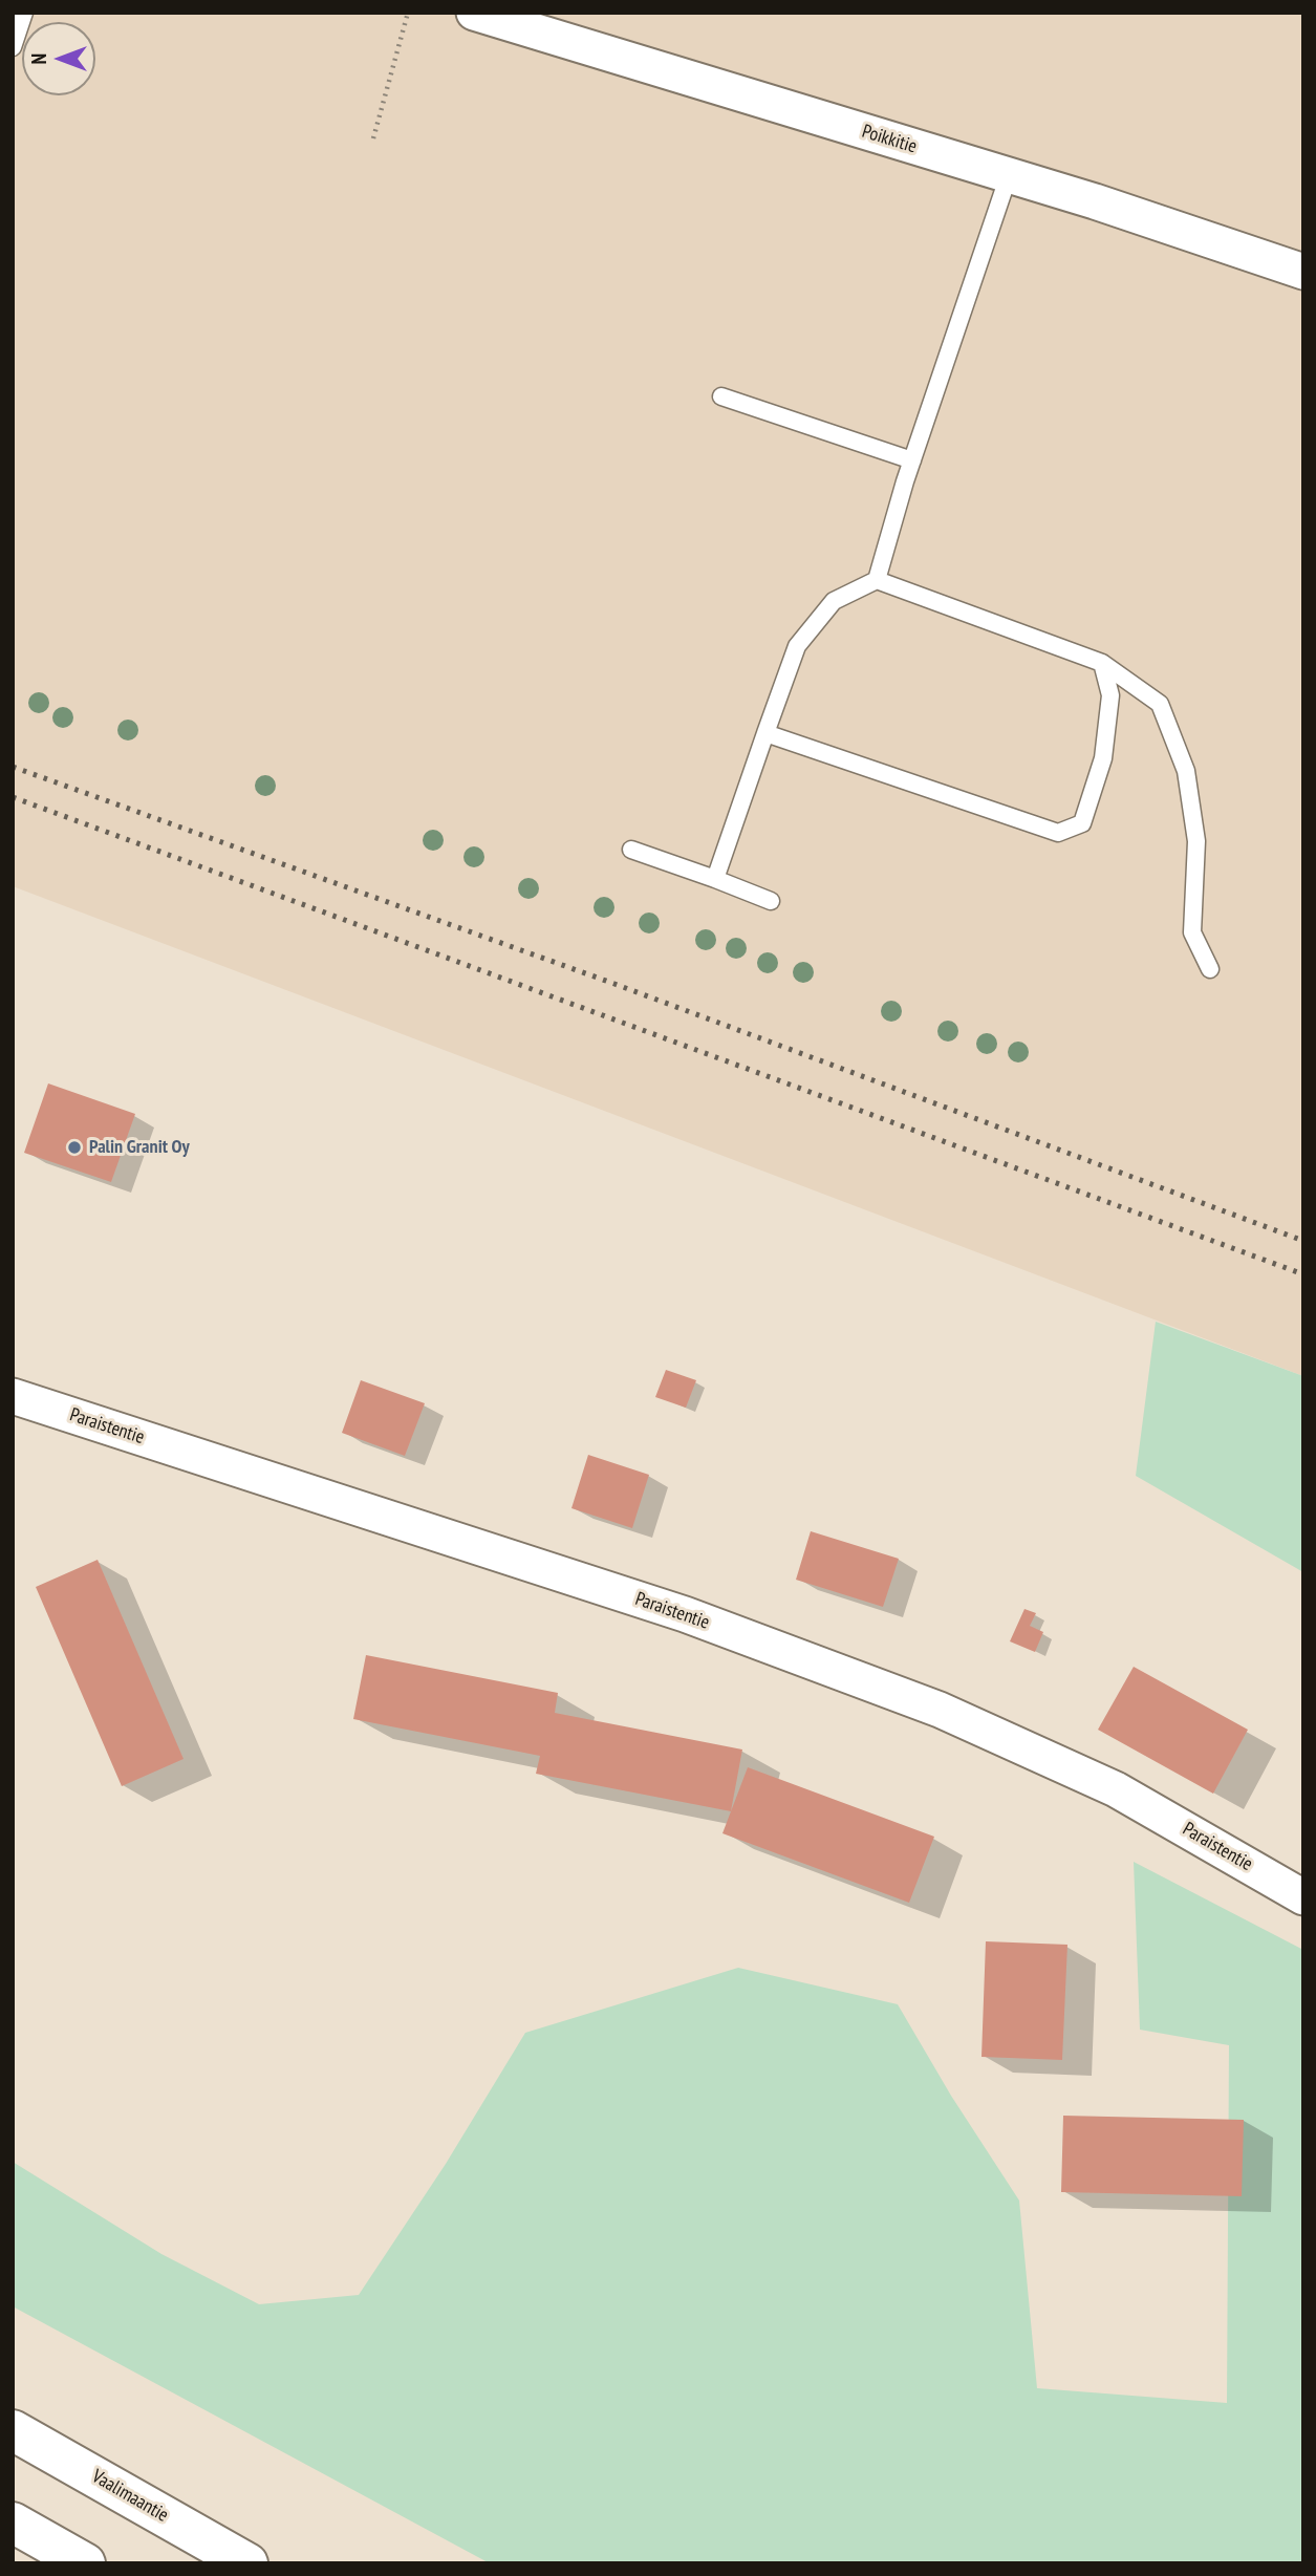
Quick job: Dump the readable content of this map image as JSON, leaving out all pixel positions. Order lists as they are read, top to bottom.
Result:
{
  "streets": {
    "main road": ["Vaalimaantie"],
    "street": ["Poikkitie", "Paraistentie"]
  },
  "places": ["Palin Granit Oy"],
  "north": "left"
}
